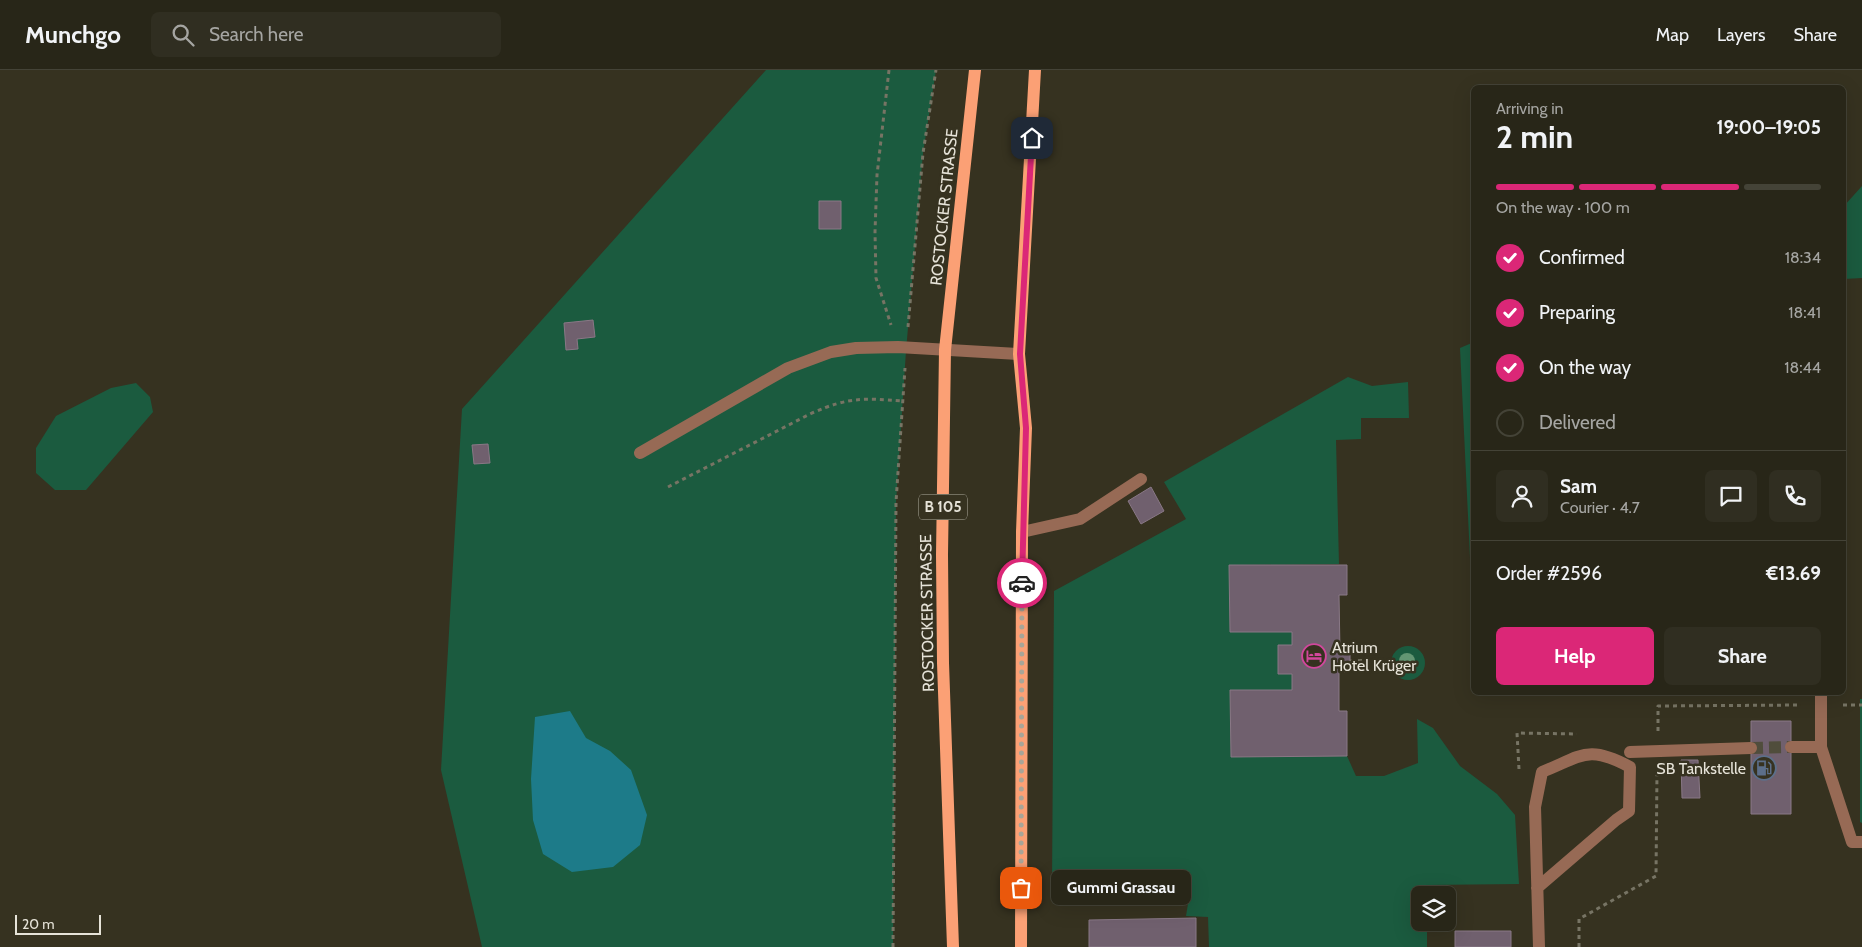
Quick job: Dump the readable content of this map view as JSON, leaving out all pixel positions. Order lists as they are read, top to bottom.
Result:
{
  "streets": {
    "main road": ["ROSTOCKER STRASSE", "B 105"]
  },
  "places": {
    "hotel": ["Atrium Hotel Krüger"],
    "fuel station": ["SB Tankstelle"],
    "other": ["Gummi Grassau"]
  },
  "scale_bar": "20 m",
  "page": {
    "header": "Munchgo",
    "search": "Search here",
    "nav": ["Map", "Layers", "Share"],
    "heading": ["2 min", "Arriving in", "19:00–19:05"],
    "panel": [
      "Sam",
      "Courier · 4.7",
      "Order #2596",
      "€13.69"
    ],
    "bar": "On the way · 100 m",
    "list": [
      ["Confirmed", "18:34"],
      ["Preparing", "18:41"],
      ["On the way", "18:44"],
      "Delivered"
    ],
    "buttons": ["Help", "Share"],
    "bubble": "Gummi Grassau",
    "scale": "20 m"
  }
}
